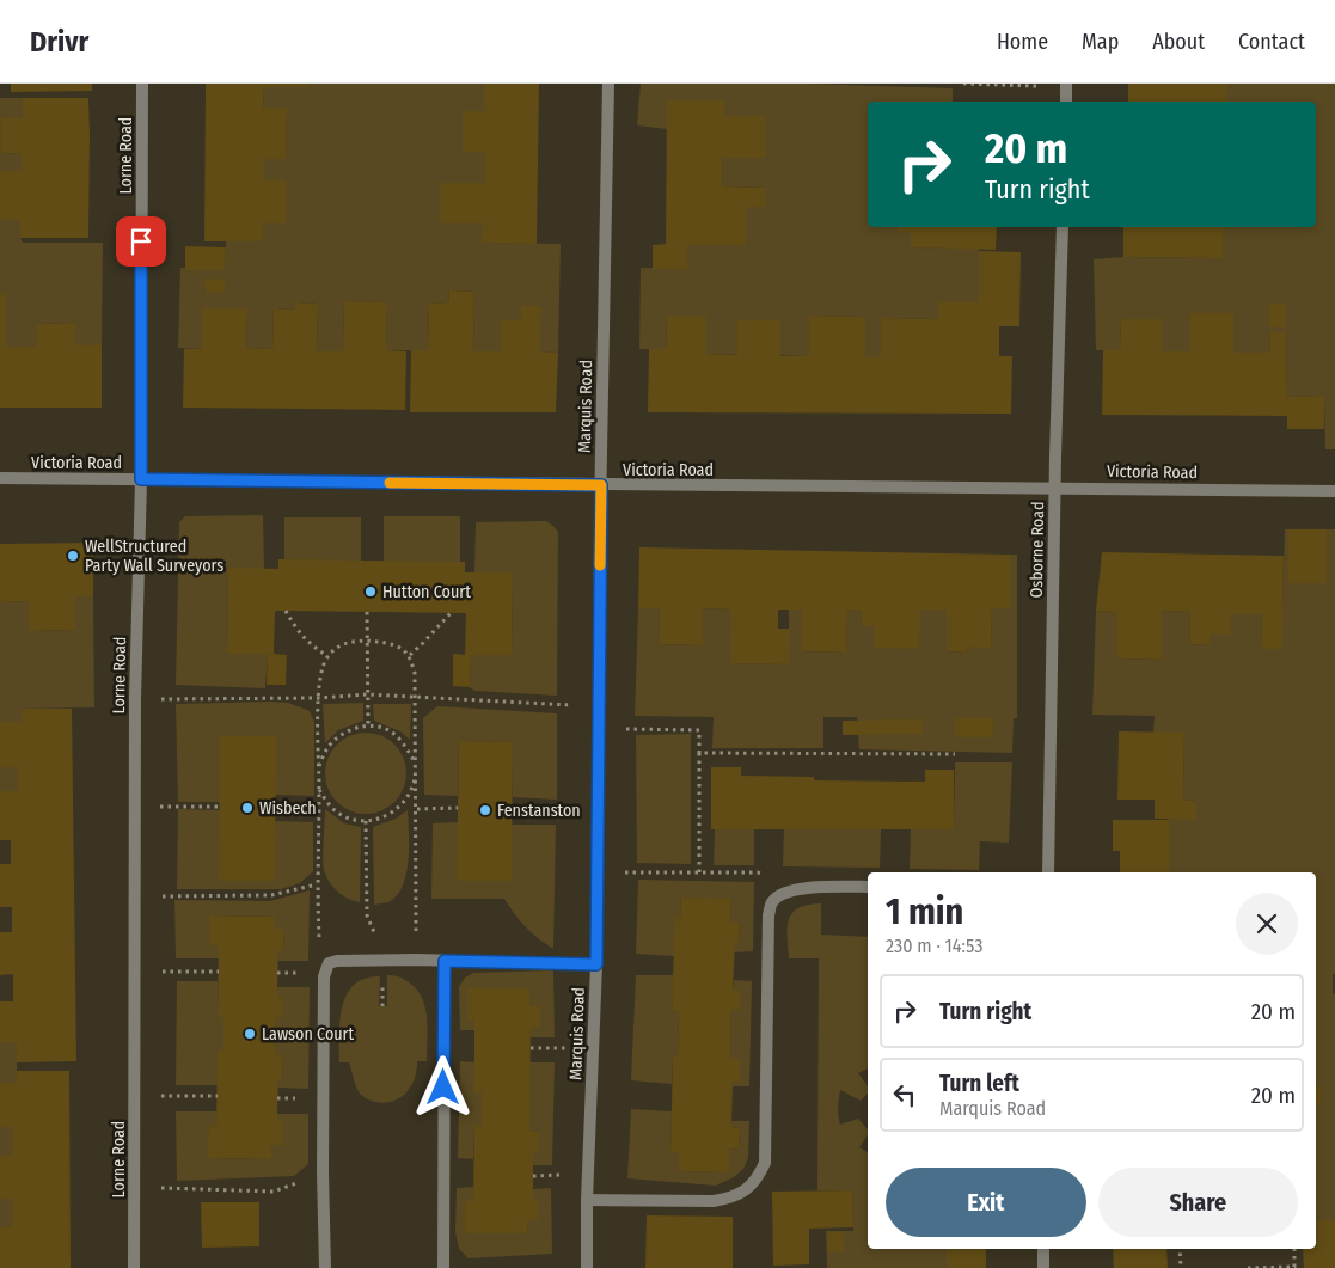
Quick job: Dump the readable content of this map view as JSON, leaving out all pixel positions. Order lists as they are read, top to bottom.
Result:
{
  "streets": {
    "street": [
      "Lorne Road",
      "Marquis Road",
      "Victoria Road",
      "Osborne Road"
    ]
  },
  "crossings": [
    ["Lorne Road", "Victoria Road"],
    ["Marquis Road", "Victoria Road"],
    ["Victoria Road", "Osborne Road"]
  ],
  "places": [
    "WellStructured Party Wall Surveyors",
    "Hutton Court",
    "Wisbech",
    "Fenstanston",
    "Lawson Court"
  ],
  "page": {
    "header": "Drivr",
    "nav": [
      "Home",
      "Map",
      "About",
      "Contact"
    ],
    "turn": ["20 m", "Turn right"],
    "heading": ["1 min", "230 m · 14:53"],
    "list": [
      {
        "name": "Turn right",
        "value": "20 m"
      },
      {
        "name": "Turn left",
        "note": "Marquis Road",
        "value": "20 m"
      }
    ],
    "buttons": ["Exit", "Share"]
  }
}
